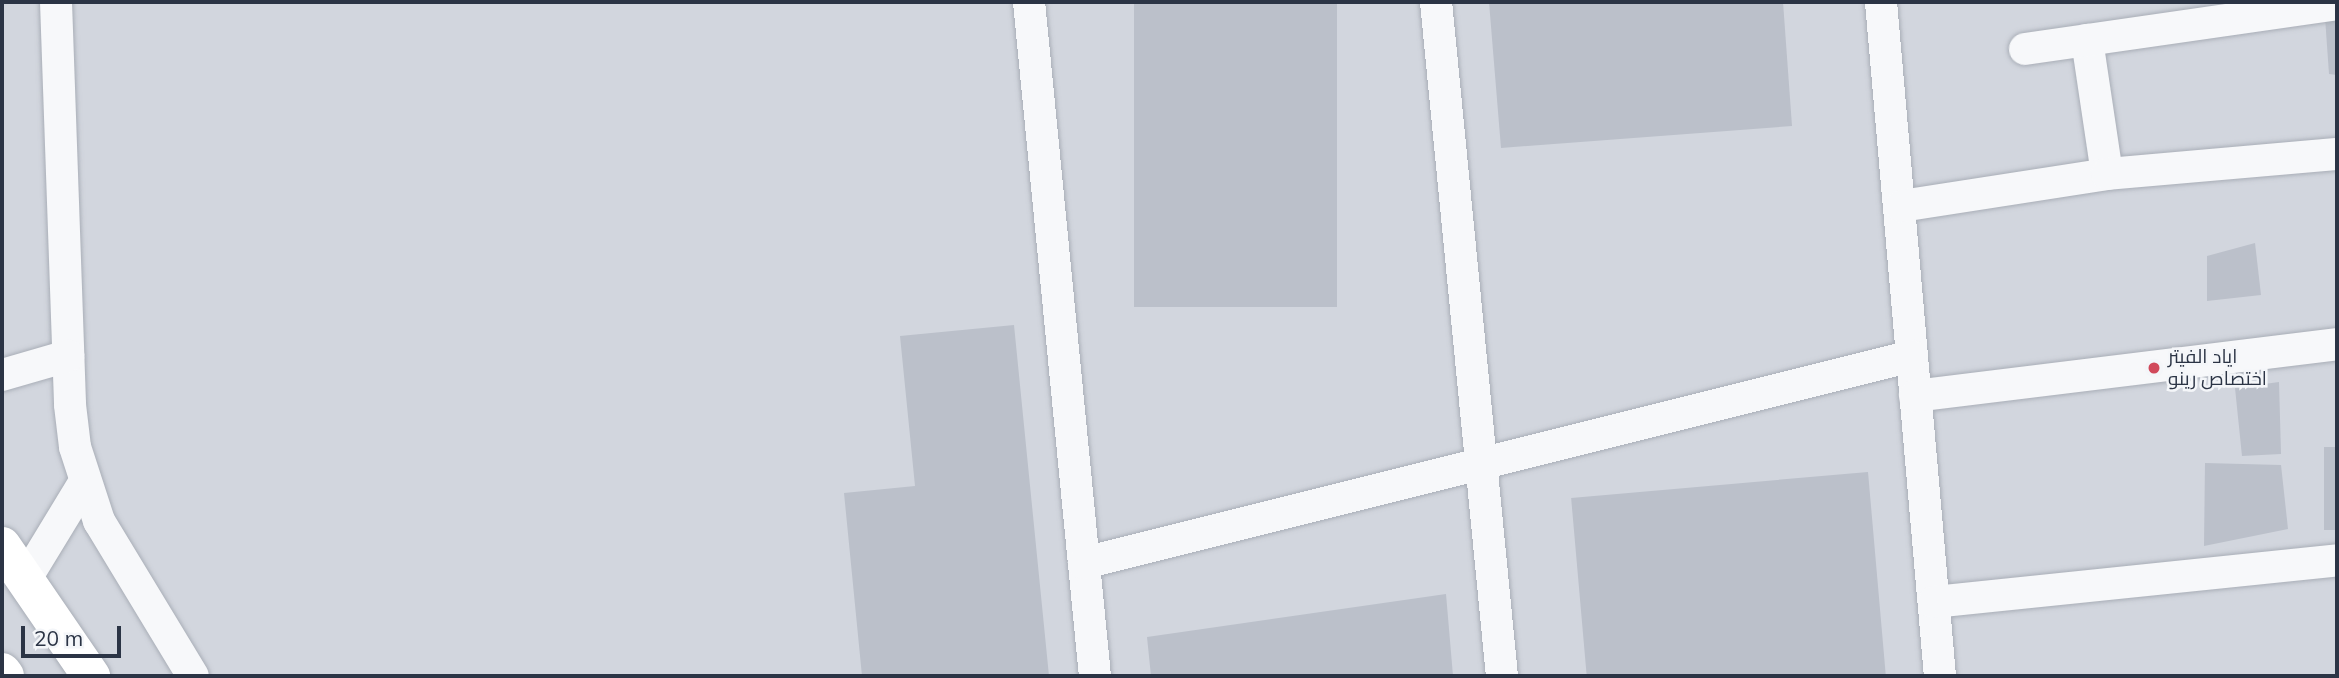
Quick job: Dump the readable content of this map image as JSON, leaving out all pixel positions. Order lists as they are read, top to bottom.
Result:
{
  "places": ["اياد الفيتر اختصاص رينو"],
  "scale_bar": "20 m"
}
